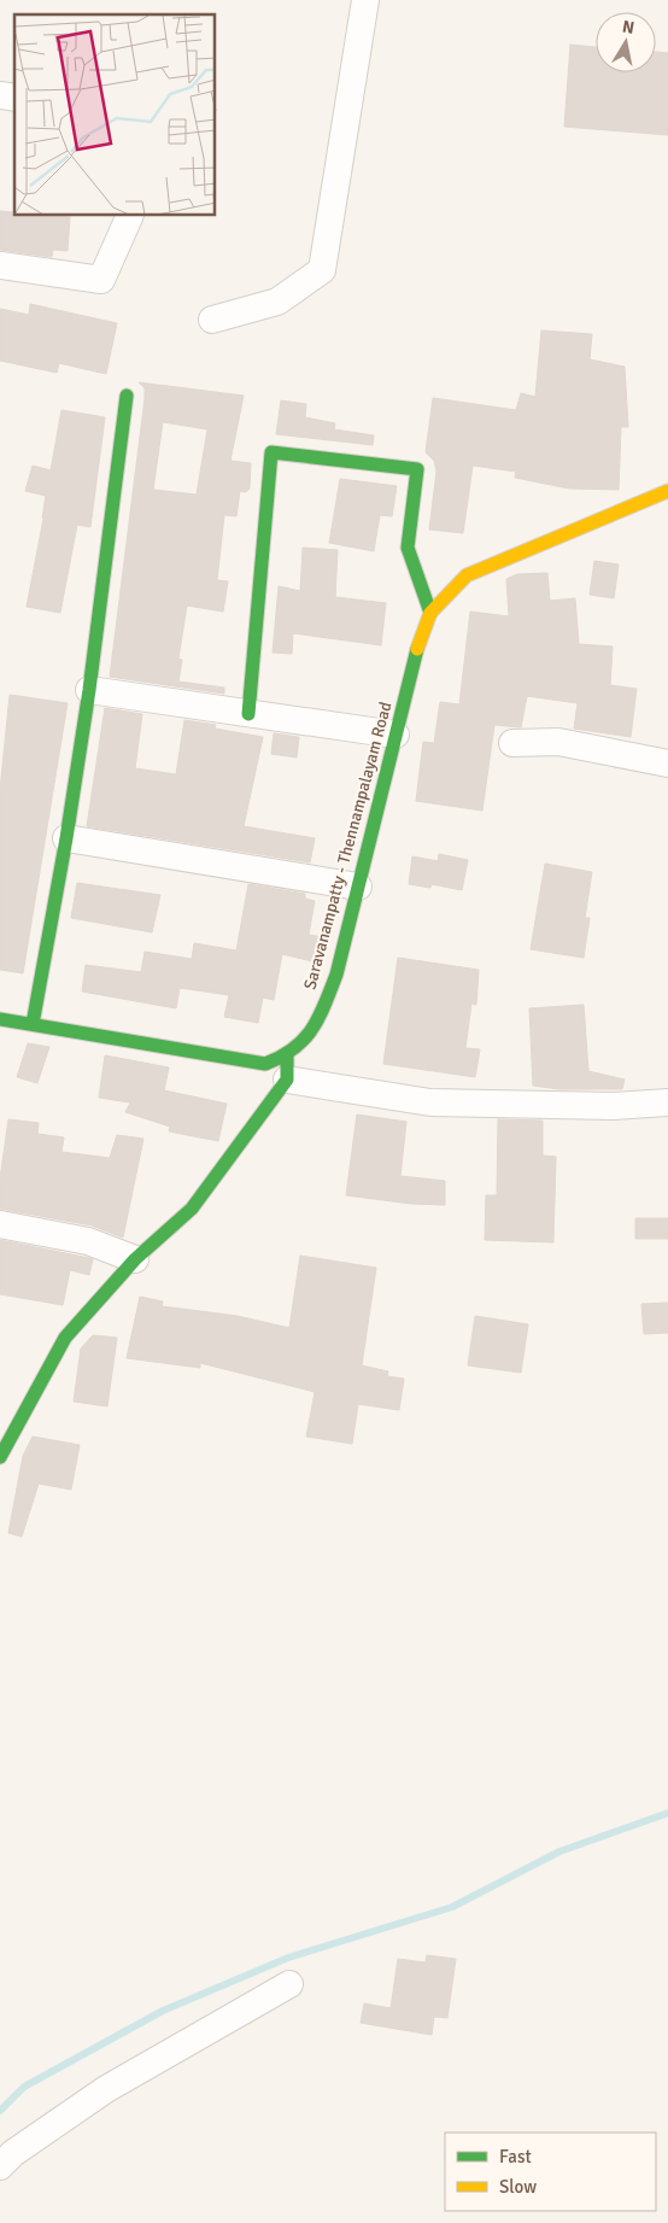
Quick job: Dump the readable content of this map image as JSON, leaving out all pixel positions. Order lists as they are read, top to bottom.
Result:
{
  "streets": {
    "street": ["Saravanampatty - Thennampalayam Road"]
  },
  "legend": ["Fast", "Slow"],
  "north": "top"
}
